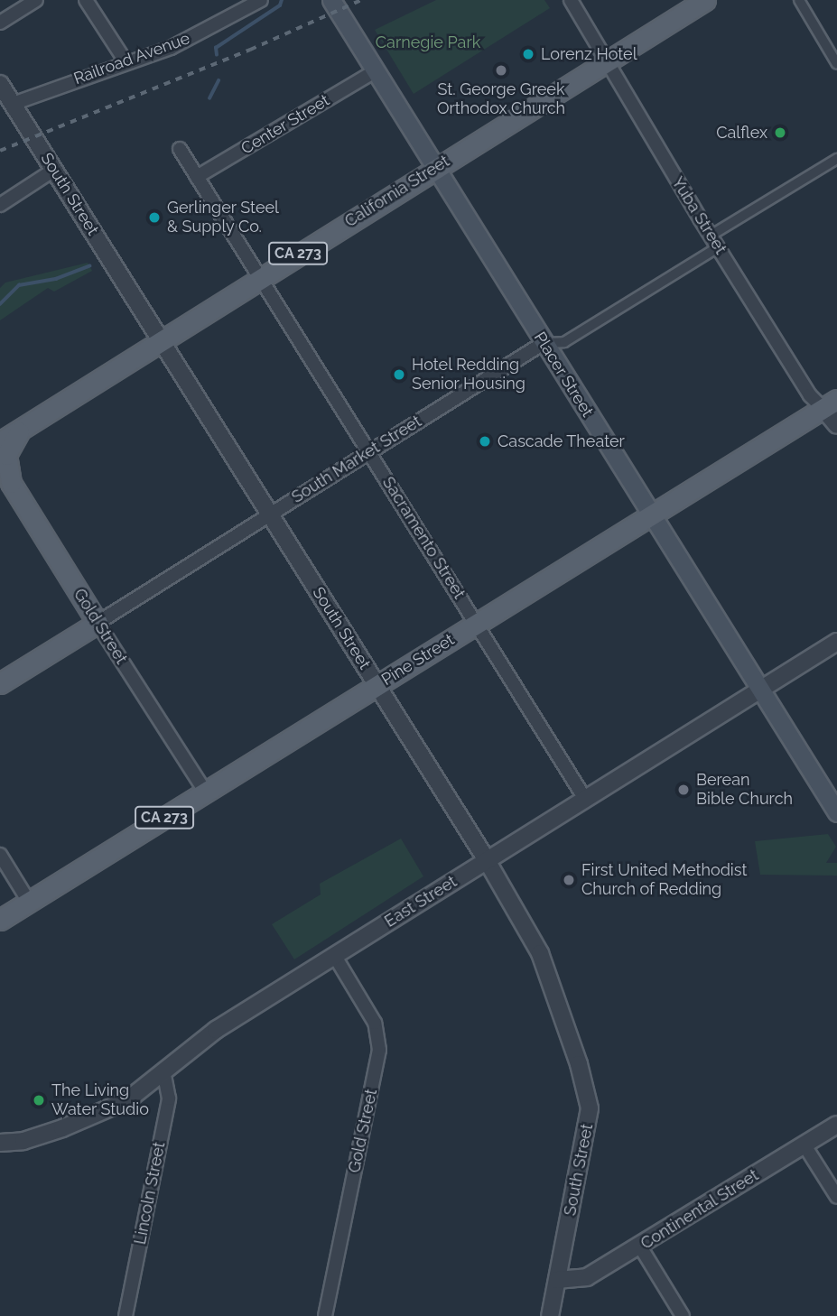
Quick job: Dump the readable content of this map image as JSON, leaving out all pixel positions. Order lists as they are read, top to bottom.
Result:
{
  "streets": {
    "main road": [
      "California Street",
      "CA 273",
      "Placer Street",
      "South Market Street",
      "Gold Street",
      "Pine Street"
    ],
    "street": [
      "Railroad Avenue",
      "Center Street",
      "South Street",
      "Yuba Street",
      "Sacramento Street",
      "East Street",
      "Lincoln Street",
      "Continental Street"
    ]
  },
  "crossings": [
    ["Railroad Avenue", "South Street"],
    ["Center Street", "Placer Street"],
    ["Center Street", "Sacramento Street"],
    ["California Street", "South Street"],
    ["California Street", "Yuba Street"],
    ["California Street", "Placer Street"],
    ["California Street", "Sacramento Street"],
    ["California Street", "Gold Street"],
    ["South Street", "South Market Street"],
    ["South Street", "Pine Street"],
    ["South Street", "East Street"],
    ["South Street", "Continental Street"],
    ["Yuba Street", "South Market Street"],
    ["Yuba Street", "Pine Street"],
    ["Placer Street", "South Market Street"],
    ["Placer Street", "Pine Street"],
    ["Placer Street", "East Street"],
    ["South Market Street", "Sacramento Street"],
    ["South Market Street", "Gold Street"],
    ["Sacramento Street", "Pine Street"],
    ["Sacramento Street", "East Street"],
    ["Gold Street", "Pine Street"],
    ["Gold Street", "East Street"],
    ["East Street", "Lincoln Street"]
  ],
  "parks": ["Carnegie Park"],
  "places": [
    "Lorenz Hotel",
    "St. George Greek Orthodox Church",
    "Calflex",
    "Gerlinger Steel & Supply Co.",
    "Hotel Redding Senior Housing",
    "Cascade Theater",
    "Berean Bible Church",
    "First United Methodist Church of Redding",
    "The Living Water Studio"
  ]
}
